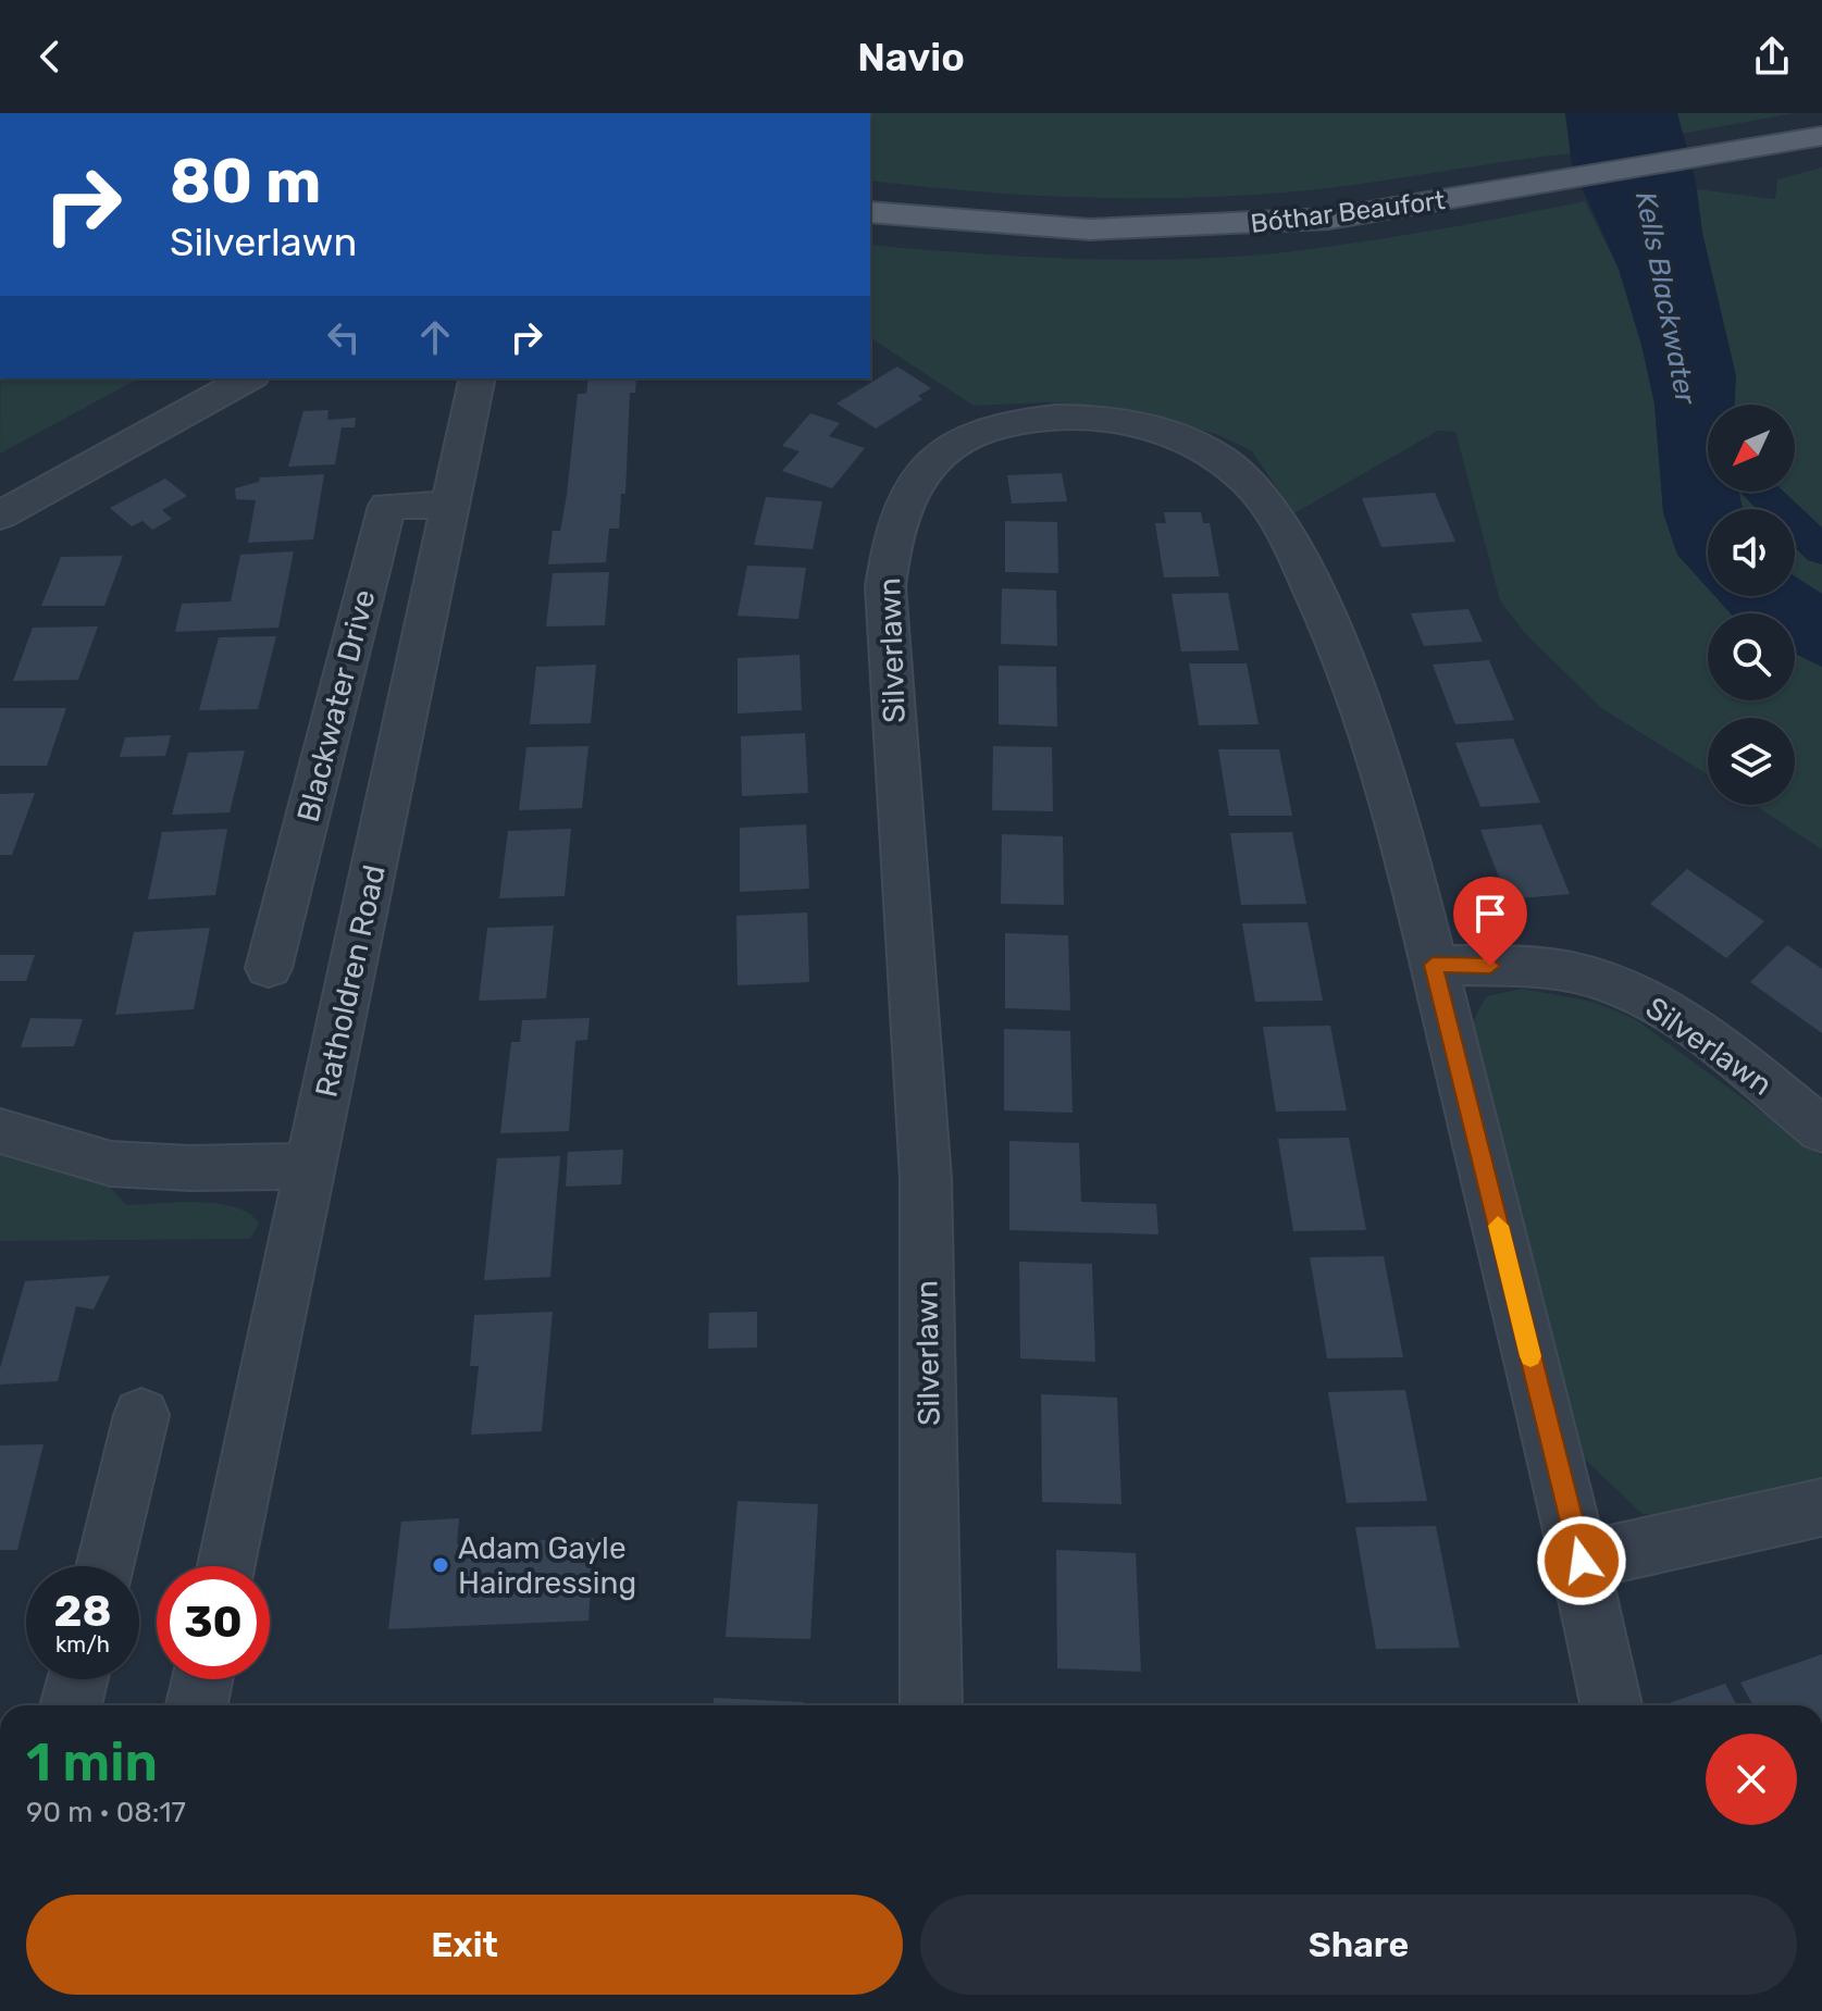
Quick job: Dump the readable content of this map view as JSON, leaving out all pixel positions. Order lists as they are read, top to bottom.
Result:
{
  "streets": {
    "main road": ["Bóthar Beaufort"],
    "street": ["Silverlawn", "Blackwater Drive", "Ratholdren Road"]
  },
  "crossings": [
    ["Blackwater Drive", "Ratholdren Road"]
  ],
  "water": ["Kells Blackwater"],
  "places": ["Adam Gayle Hairdressing"],
  "north": "bottom left",
  "page": {
    "header": "Navio",
    "turn": ["80 m", "Silverlawn"],
    "speed": "28 km/h",
    "limit": "30",
    "heading": ["1 min", "90 m · 08:17"],
    "buttons": ["Exit", "Share"]
  }
}
